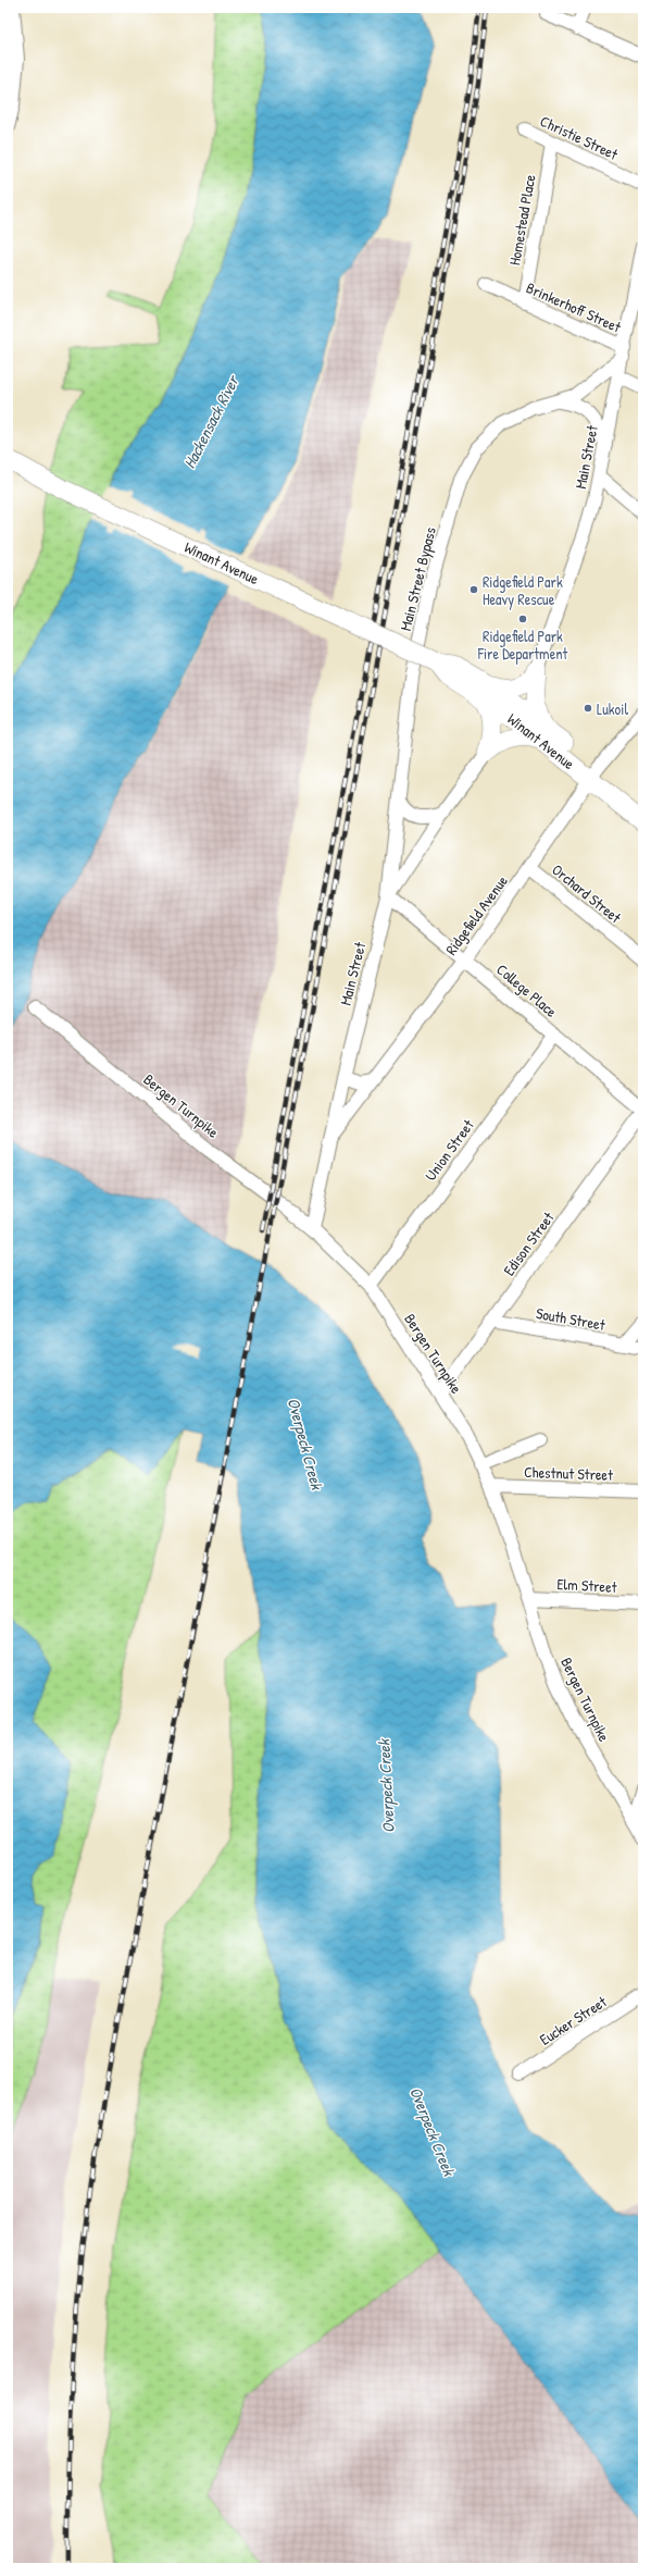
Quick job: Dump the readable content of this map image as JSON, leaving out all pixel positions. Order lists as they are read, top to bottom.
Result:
{
  "streets": {
    "highway": ["Winant Avenue"],
    "street": [
      "Christie Street",
      "Homestead Place",
      "Brinkerhoff Street",
      "Main Street",
      "Main Street Bypass",
      "Orchard Street",
      "Ridgefield Avenue",
      "College Place",
      "Bergen Turnpike",
      "Union Street",
      "Edison Street",
      "South Street",
      "Chestnut Street",
      "Elm Street",
      "Eucker Street"
    ]
  },
  "crossings": [
    ["Christie Street", "Homestead Place"],
    ["Homestead Place", "Brinkerhoff Street"],
    ["Brinkerhoff Street", "Main Street"],
    ["Brinkerhoff Street", "Main Street Bypass"],
    ["Main Street", "Main Street Bypass"],
    ["Main Street", "Ridgefield Avenue"],
    ["Main Street", "College Place"],
    ["Main Street", "Bergen Turnpike"],
    ["Winant Avenue", "Ridgefield Avenue"],
    ["Main Street Bypass", "College Place"],
    ["Orchard Street", "Ridgefield Avenue"],
    ["Ridgefield Avenue", "College Place"],
    ["College Place", "Union Street"],
    ["College Place", "Edison Street"],
    ["Bergen Turnpike", "Union Street"],
    ["Bergen Turnpike", "Edison Street"],
    ["Bergen Turnpike", "Chestnut Street"],
    ["Bergen Turnpike", "Elm Street"],
    ["Edison Street", "South Street"]
  ],
  "water": ["Hackensack River", "Overpeck Creek"],
  "places": ["Ridgefield Park Heavy Rescue", "Ridgefield Park Fire Department", "Lukoil"]
}
